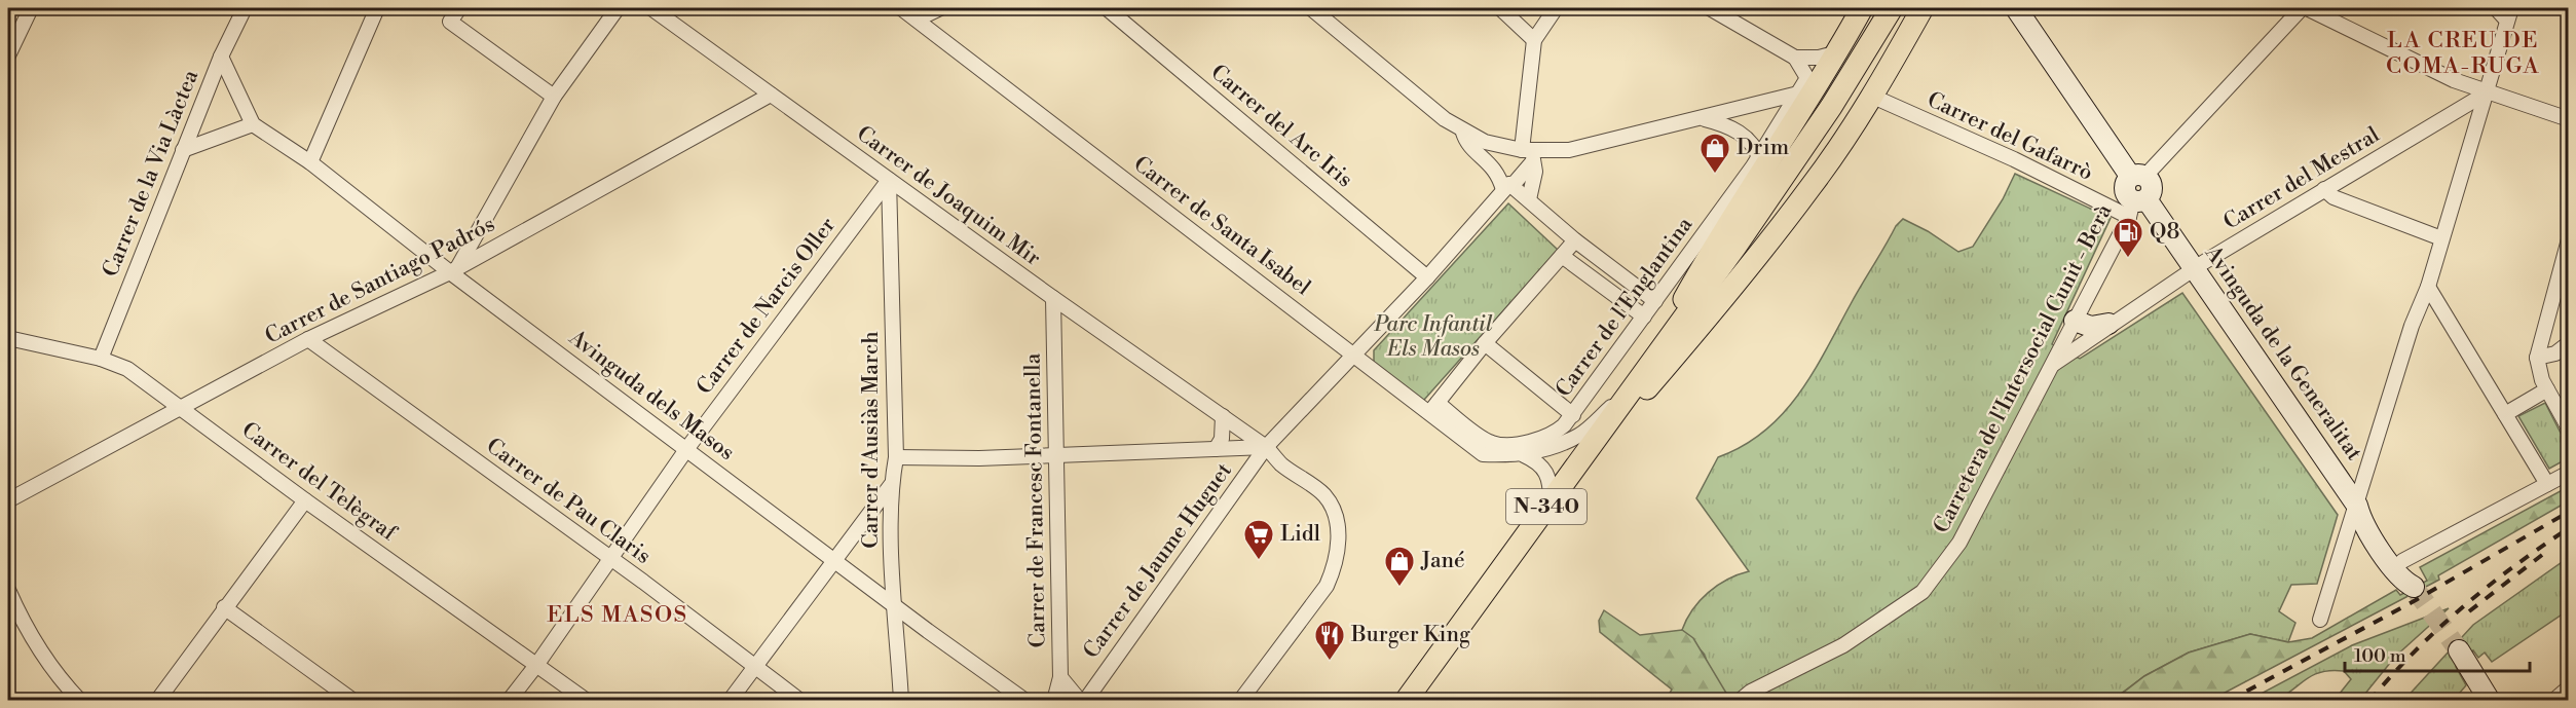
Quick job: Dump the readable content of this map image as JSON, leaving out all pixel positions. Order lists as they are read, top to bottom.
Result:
{
  "streets": {
    "main road": ["N-340"],
    "street": [
      "Carrer del Arc Iris",
      "Carrer del Gafarrò",
      "Carrer de la Via Làctea",
      "Carrer del Mestral",
      "Carrer de Joaquim Mir",
      "Carrer de Santa Isabel",
      "Carrer de Santiago Padrós",
      "Carrer de Narcis Oller",
      "Carrer de l'Englantina",
      "Avinguda de la Generalitat",
      "Carretera de l'Intersocial Cunit - Berà",
      "Avinguda dels Masos",
      "Carrer d'Ausiàs March",
      "Carrer del Telègraf",
      "Carrer de Francesc Fontanella",
      "Carrer de Pau Claris",
      "Carrer de Jaume Huguet"
    ]
  },
  "crossings": [
    ["Carrer del Arc Iris", "Carrer de Jaume Huguet"],
    ["Carrer del Gafarrò", "Avinguda de la Generalitat"],
    ["Carrer del Gafarrò", "Carretera de l'Intersocial Cunit - Berà"],
    ["Carrer de la Via Làctea", "Carrer del Telègraf"],
    ["Carrer del Mestral", "Avinguda de la Generalitat"],
    ["Carrer del Mestral", "Carretera de l'Intersocial Cunit - Berà"],
    ["Carrer de Joaquim Mir", "Carrer de Santiago Padrós"],
    ["Carrer de Joaquim Mir", "Carrer de Narcis Oller"],
    ["Carrer de Joaquim Mir", "Carrer d'Ausiàs March"],
    ["Carrer de Joaquim Mir", "Carrer de Francesc Fontanella"],
    ["Carrer de Joaquim Mir", "Carrer de Jaume Huguet"],
    ["Carrer de Santa Isabel", "Carrer de l'Englantina"],
    ["Carrer de Santa Isabel", "N-340"],
    ["Carrer de Santa Isabel", "Carrer de Jaume Huguet"],
    ["Carrer de Santiago Padrós", "Avinguda dels Masos"],
    ["Carrer de Santiago Padrós", "Carrer del Telègraf"],
    ["Carrer de Santiago Padrós", "Carrer de Pau Claris"],
    ["Carrer de Narcis Oller", "Avinguda dels Masos"],
    ["Carrer de Narcis Oller", "Carrer d'Ausiàs March"],
    ["Carrer de Narcis Oller", "Carrer del Telègraf"],
    ["Carrer de Narcis Oller", "Carrer de Pau Claris"],
    ["Avinguda de la Generalitat", "Carretera de l'Intersocial Cunit - Berà"],
    ["Avinguda dels Masos", "Carrer d'Ausiàs March"]
  ],
  "districts": ["LA CREU DE COMA-RUGA", "ELS MASOS"],
  "parks": ["Parc Infantil Els Masos"],
  "places": {
    "shop": ["Drim", "Jané"],
    "fuel station": ["Q8"],
    "supermarket": ["Lidl"],
    "restaurant": ["Burger King"]
  },
  "scale_bar": "100 m"
}
